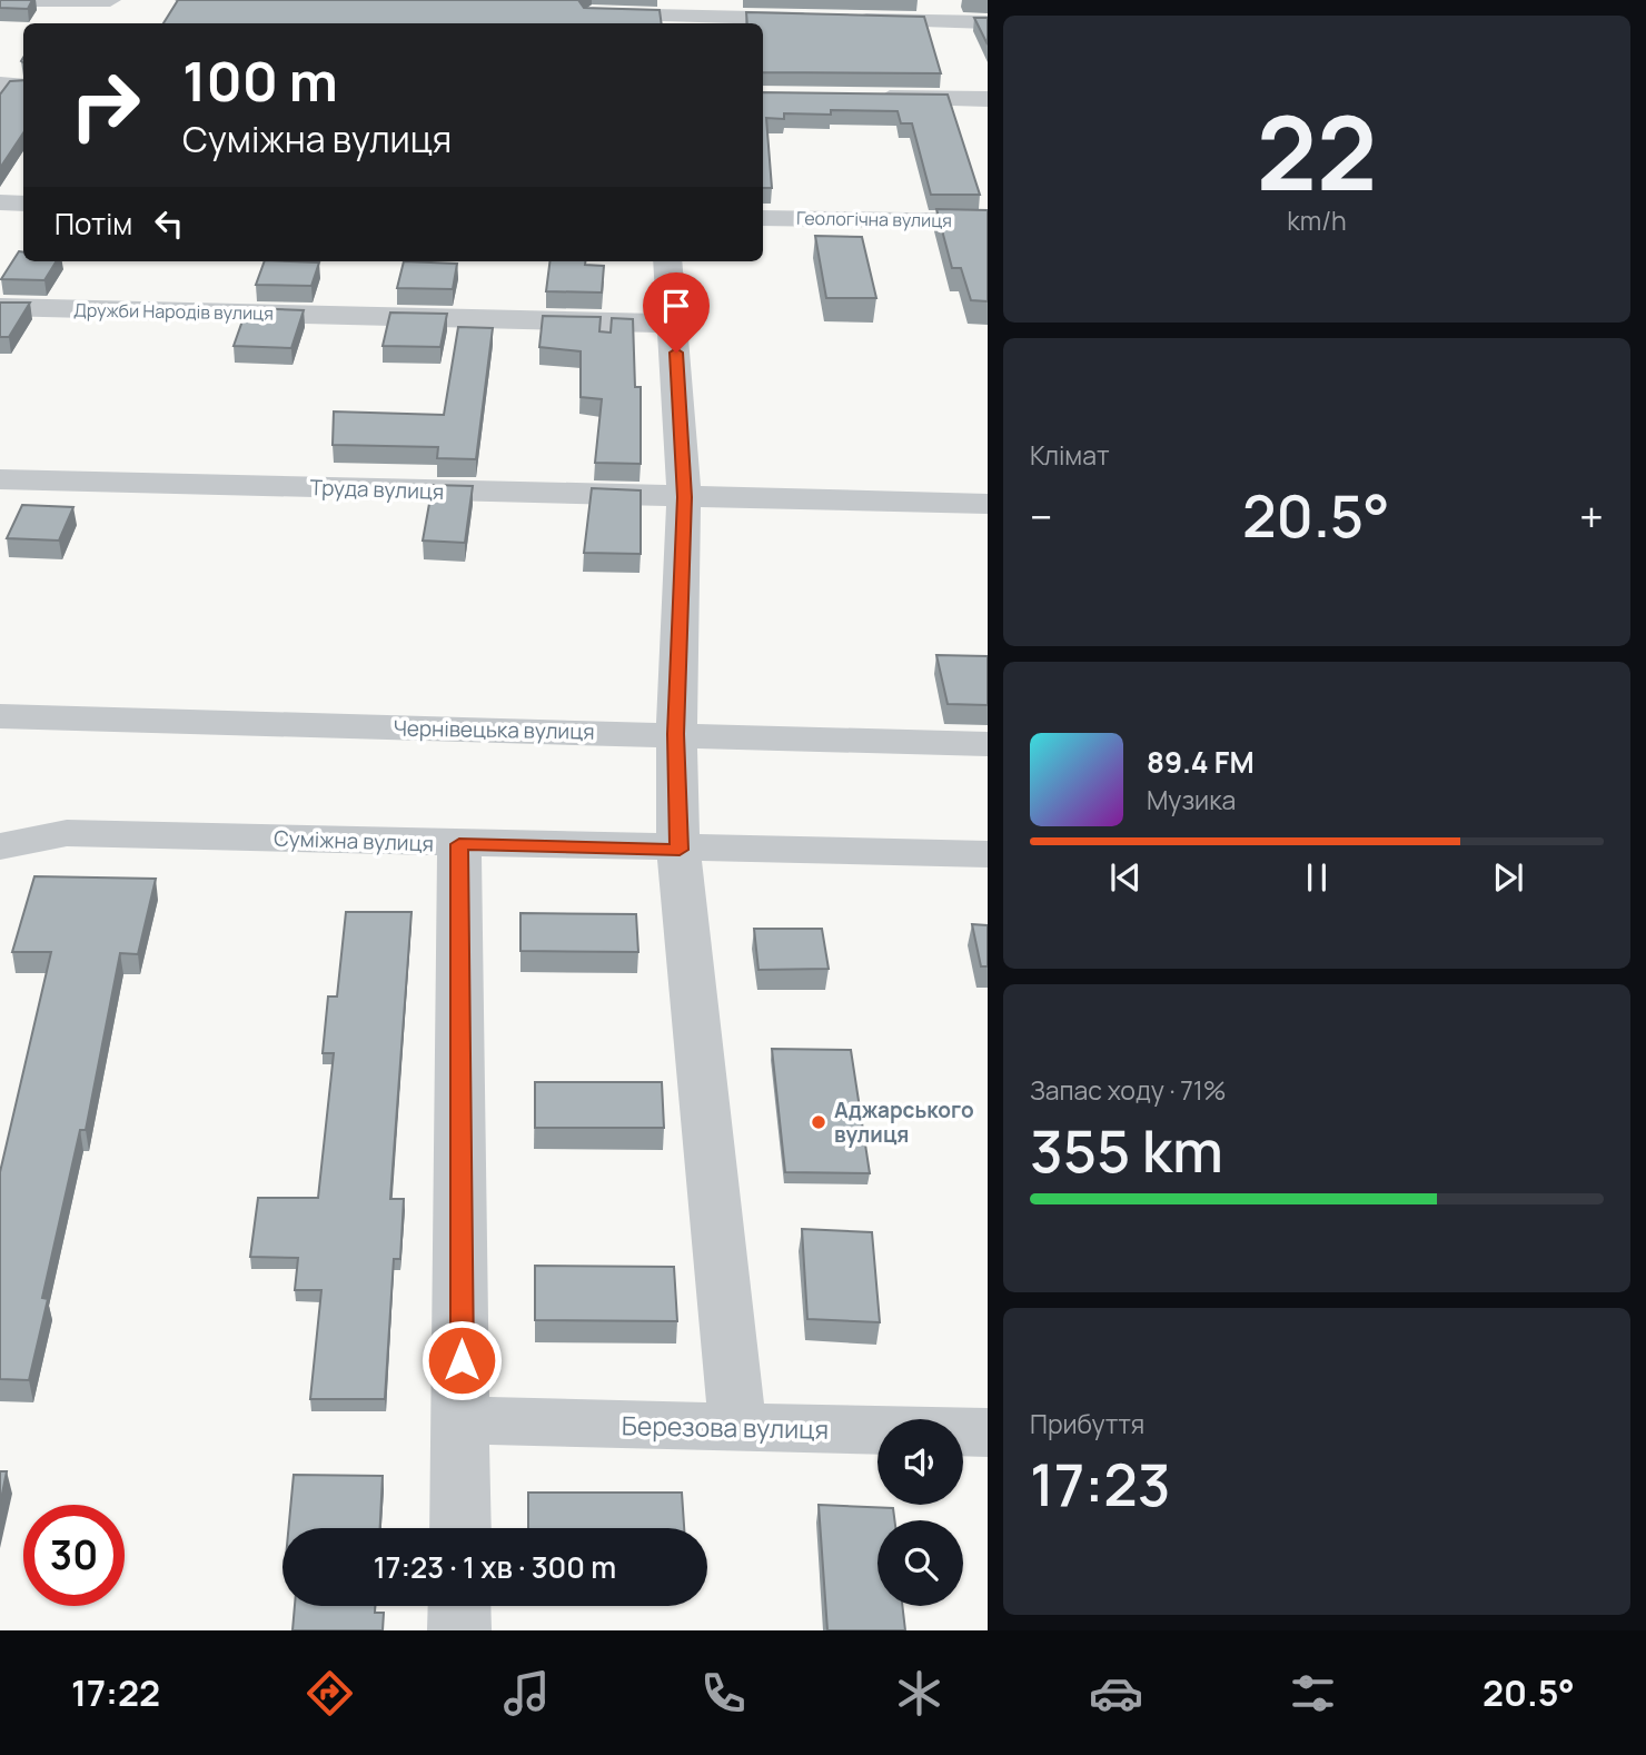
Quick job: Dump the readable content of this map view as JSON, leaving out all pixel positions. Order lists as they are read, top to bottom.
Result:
{
  "streets": {
    "street": [
      "Геологічна вулиця",
      "Дружби Народів вулиця",
      "Труда вулиця",
      "Чернівецька вулиця",
      "Суміжна вулиця",
      "Березова вулиця"
    ]
  },
  "places": ["Аджарського вулиця"],
  "page": {
    "tile": [
      ["22", "km/h"],
      "Клімат",
      ["Запас ходу · 71%", "355 km"],
      ["Прибуття", "17:23"]
    ],
    "turn": ["100 m", "Суміжна вулиця"],
    "then": "Потім",
    "heat": ["−", "20.5°", "+"],
    "song": ["89.4 FM", "Музика"],
    "limit": "30",
    "trip": "17:23 · 1 хв · 300 m",
    "tabs": ["17:22", "20.5°"]
  }
}
